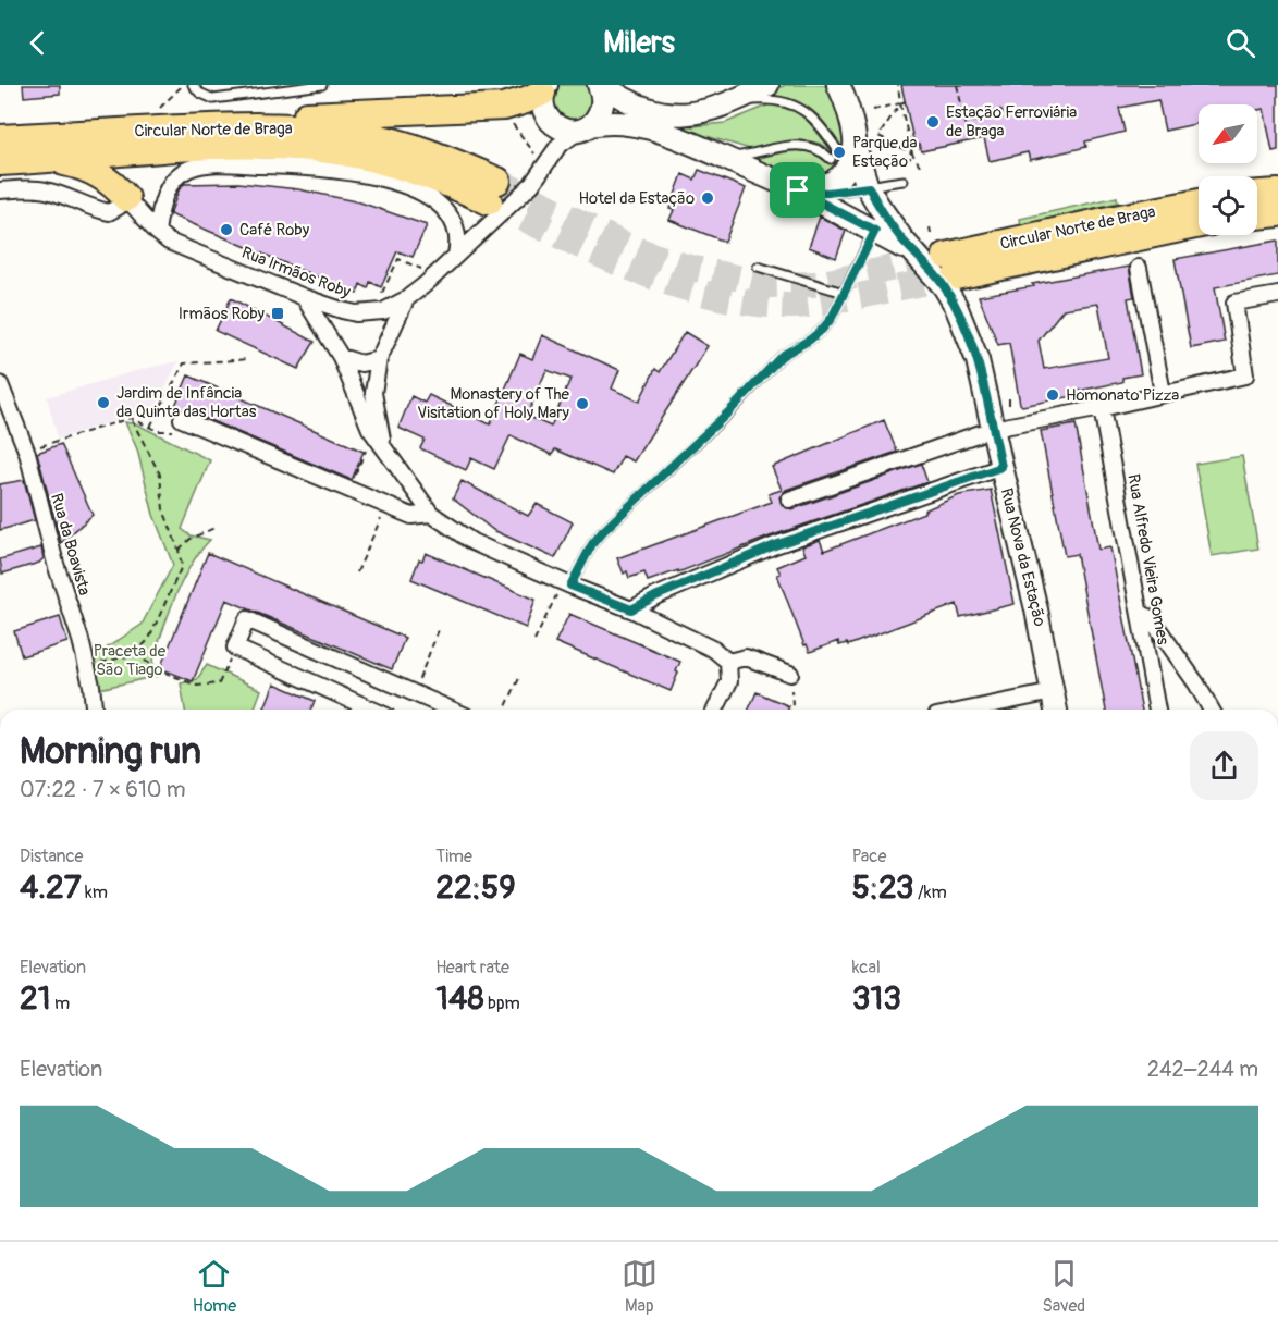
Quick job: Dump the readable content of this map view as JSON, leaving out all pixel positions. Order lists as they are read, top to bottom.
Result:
{
  "streets": {
    "highway": ["Circular Norte de Braga"],
    "street": [
      "Rua Irmãos Roby",
      "Rua da Boavista",
      "Rua Nova da Estação",
      "Rua Alfredo Vieira Gomes"
    ]
  },
  "crossings": [
    ["Circular Norte de Braga", "Rua Nova da Estação"],
    ["Rua Irmãos Roby", "Rua Nova da Estação"]
  ],
  "parks": ["Praceta de São Tiago"],
  "places": {
    "other": [
      "Estação Ferroviária de Braga",
      "Parque da Estação",
      "Hotel da Estação",
      "Café Roby",
      "Homonato Pizza",
      "Jardim de Infância da Quinta das Hortas",
      "Monastery of The Visitation of Holy Mary"
    ],
    "transit": ["Irmãos Roby"]
  },
  "north": "bottom left",
  "page": {
    "header": "Milers",
    "heading": ["Morning run", "07:22 · 7 × 610 m"],
    "stats": [
      ["Distance", "4.27 km"],
      ["Time", "22:59"],
      ["Pace", "5:23 /km"],
      ["Elevation", "21 m"],
      ["Heart rate", "148 bpm"],
      ["kcal", "313"]
    ],
    "chart": ["Elevation", "242–244 m"],
    "tabs": ["Home", "Map", "Saved"]
  }
}
